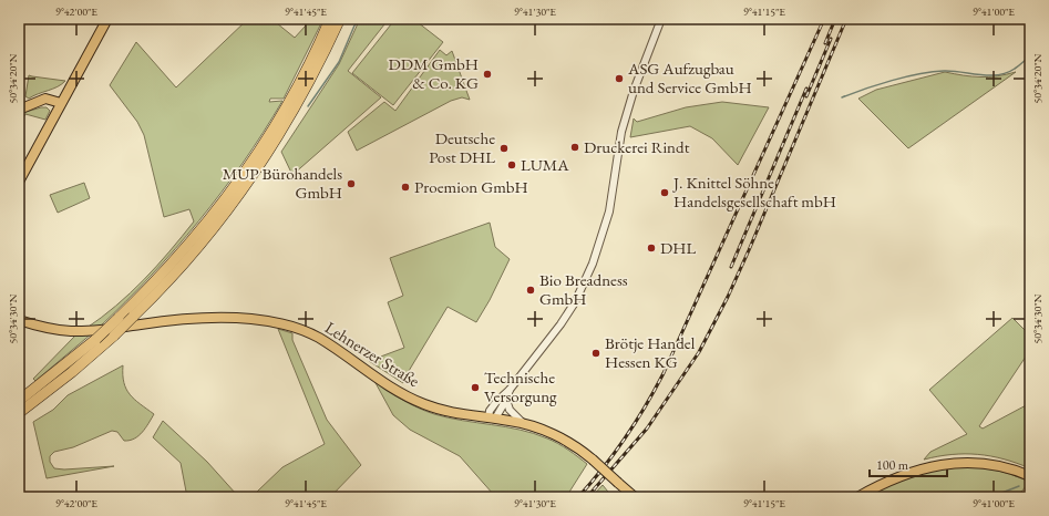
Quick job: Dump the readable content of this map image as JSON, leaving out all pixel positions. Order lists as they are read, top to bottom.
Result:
{
  "streets": {
    "main road": ["Lehnerzer Straße"]
  },
  "places": [
    "DDM GmbH & Co. KG",
    "ASG Aufzugbau und Service GmbH",
    "Druckerei Rindt",
    "Deutsche Post DHL",
    "LUMA",
    "MUP Bürohandels GmbH",
    "Proemion GmbH",
    "J. Knittel Söhne Handelsgesellschaft mbH",
    "DHL",
    "Bio Breadness GmbH",
    "Brötje Handel Hessen KG",
    "Technische Versorgung"
  ],
  "scale_bar": "100 m",
  "coordinates": [
    "9°42'00\"E",
    "9°41'45\"E",
    "9°41'30\"E",
    "9°41'15\"E",
    "9°41'00\"E",
    "50°34'20\"N",
    "50°34'30\"N"
  ]
}
